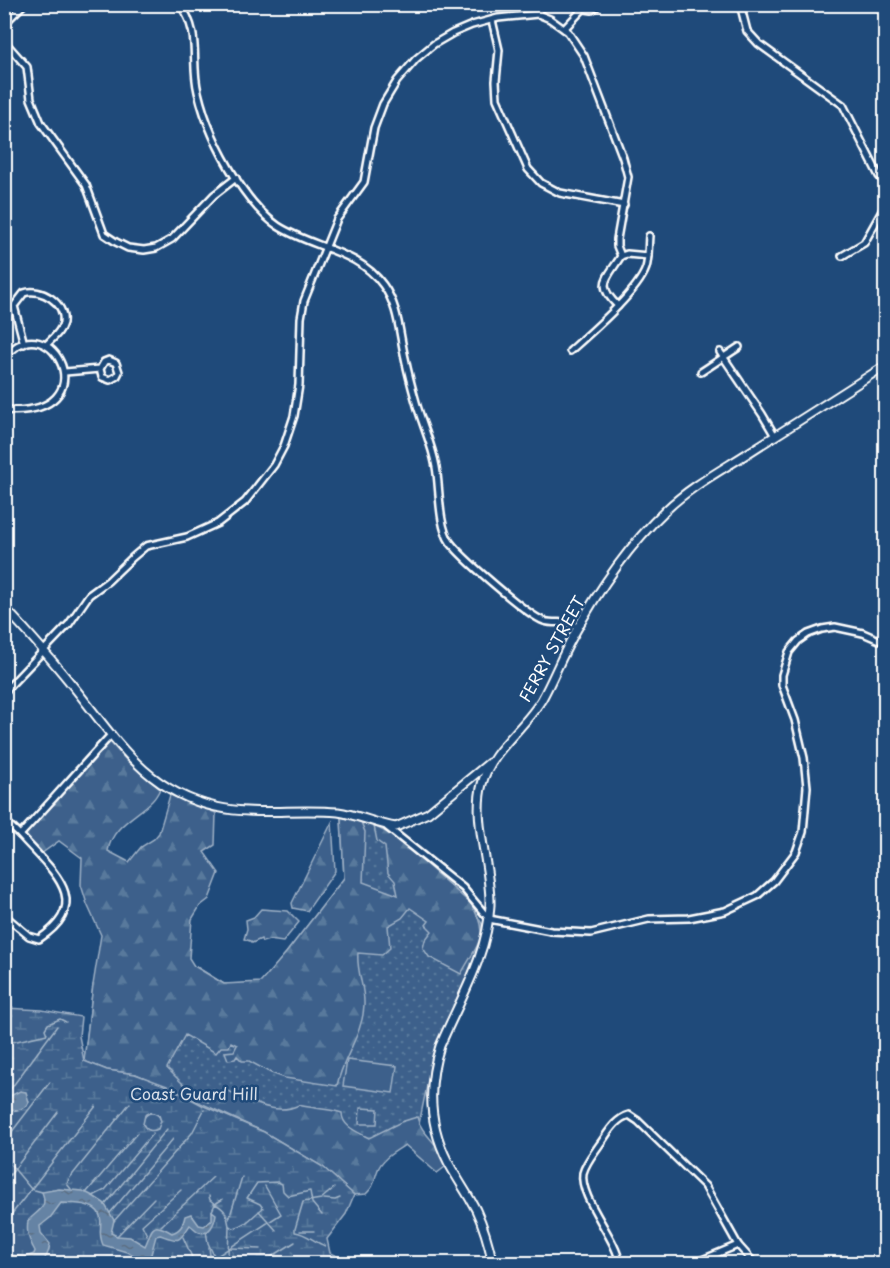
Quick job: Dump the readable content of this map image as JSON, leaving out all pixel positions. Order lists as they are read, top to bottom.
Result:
{
  "streets": {
    "street": ["FERRY STREET"]
  },
  "parks": ["Coast Guard Hill"]
}
